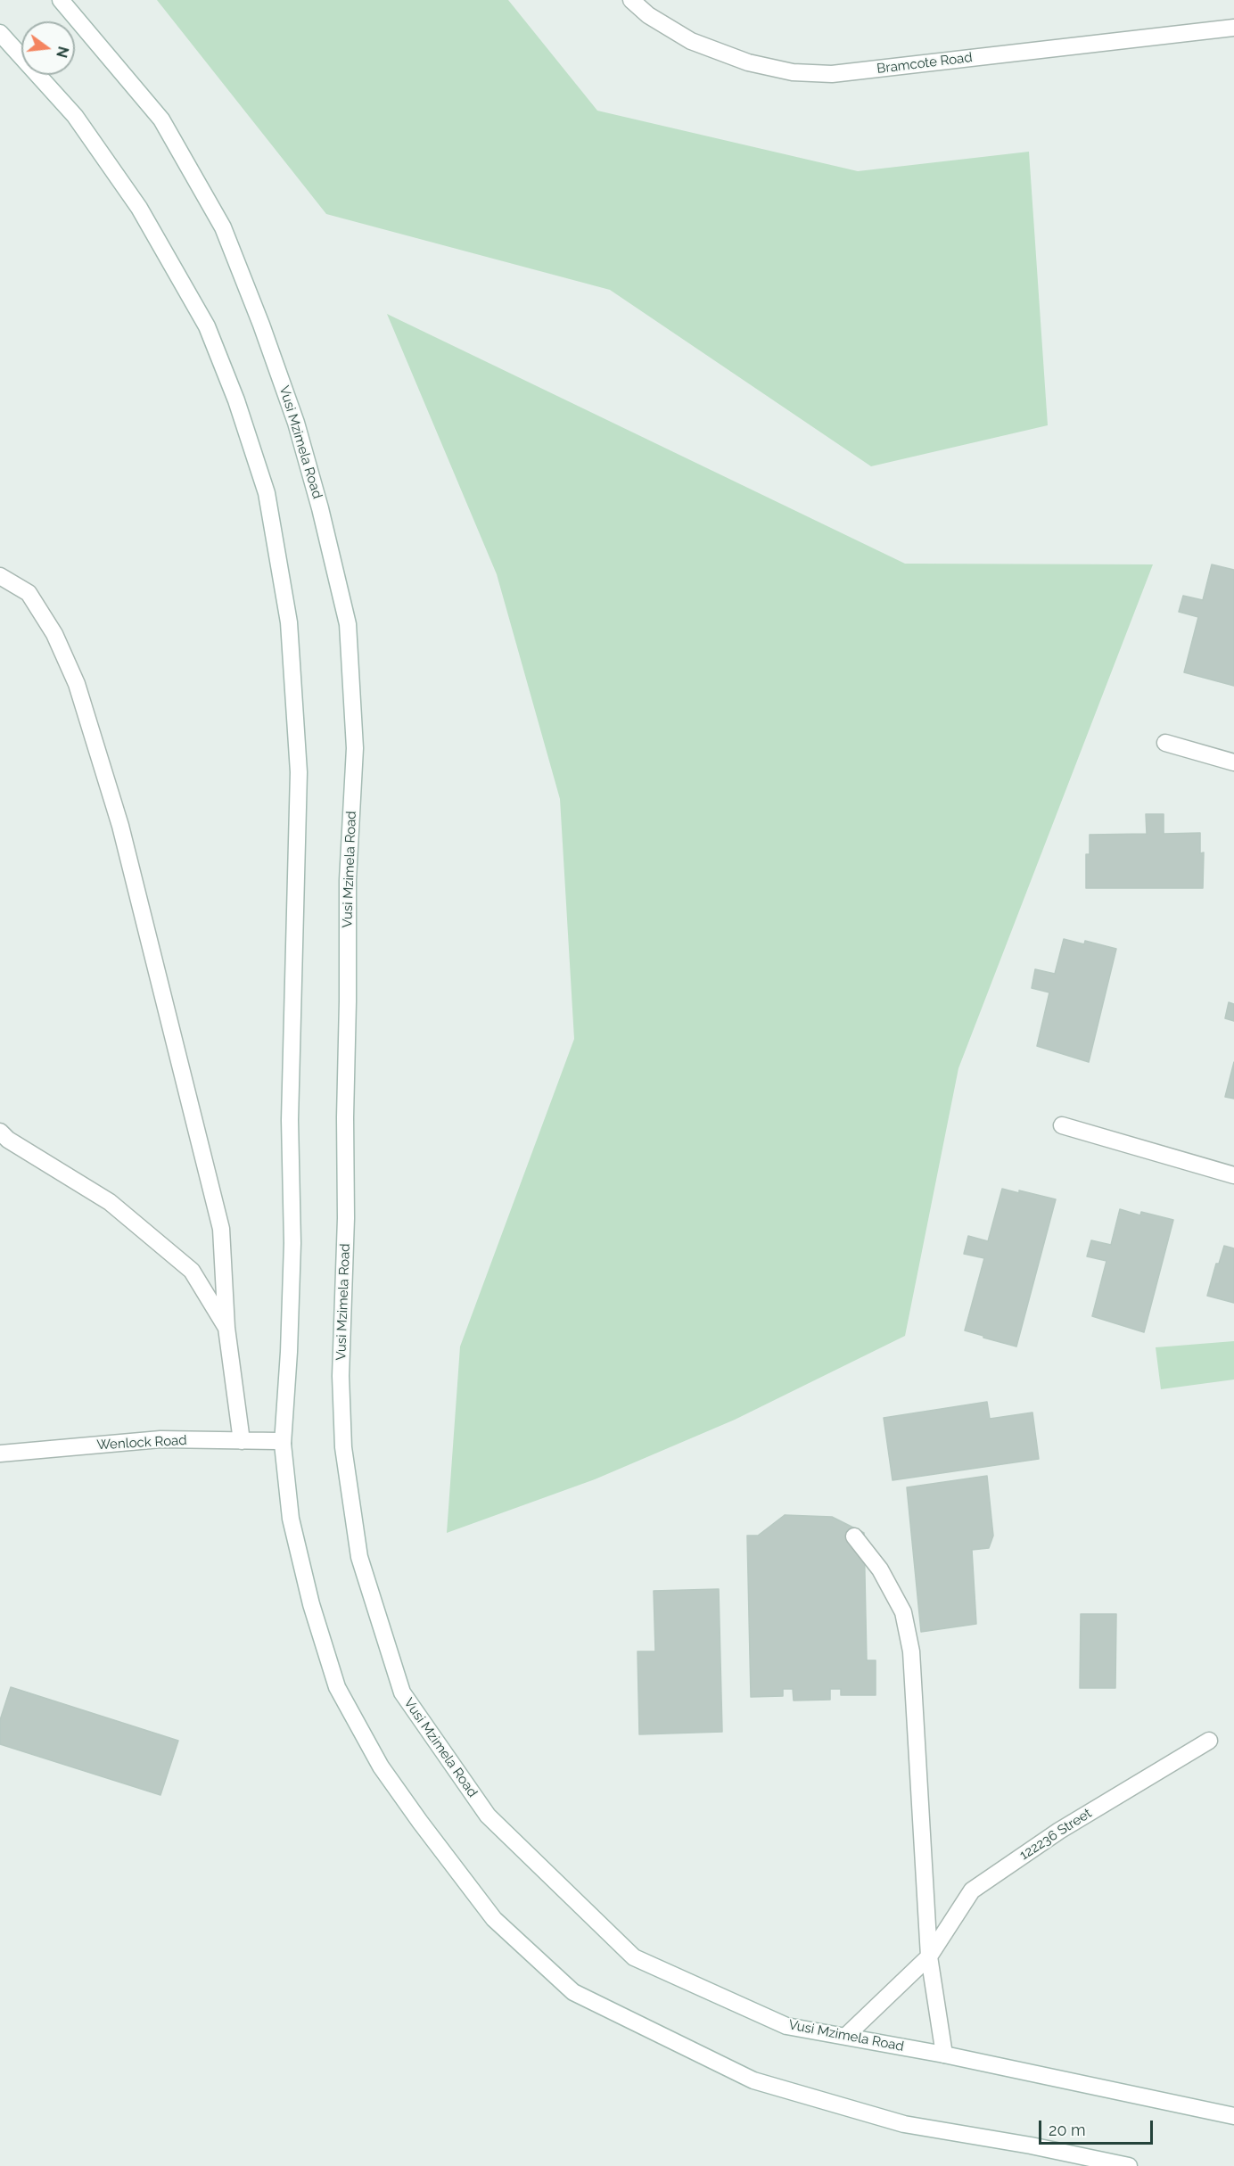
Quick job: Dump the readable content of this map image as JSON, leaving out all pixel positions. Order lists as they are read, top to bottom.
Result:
{
  "streets": {
    "main road": [
      "Bramcote Road",
      "Vusi Mzimela Road",
      "Wenlock Road",
      "122236 Street"
    ]
  },
  "crossings": [
    ["Vusi Mzimela Road", "122236 Street"]
  ],
  "scale_bar": "20 m",
  "north": "right"
}
